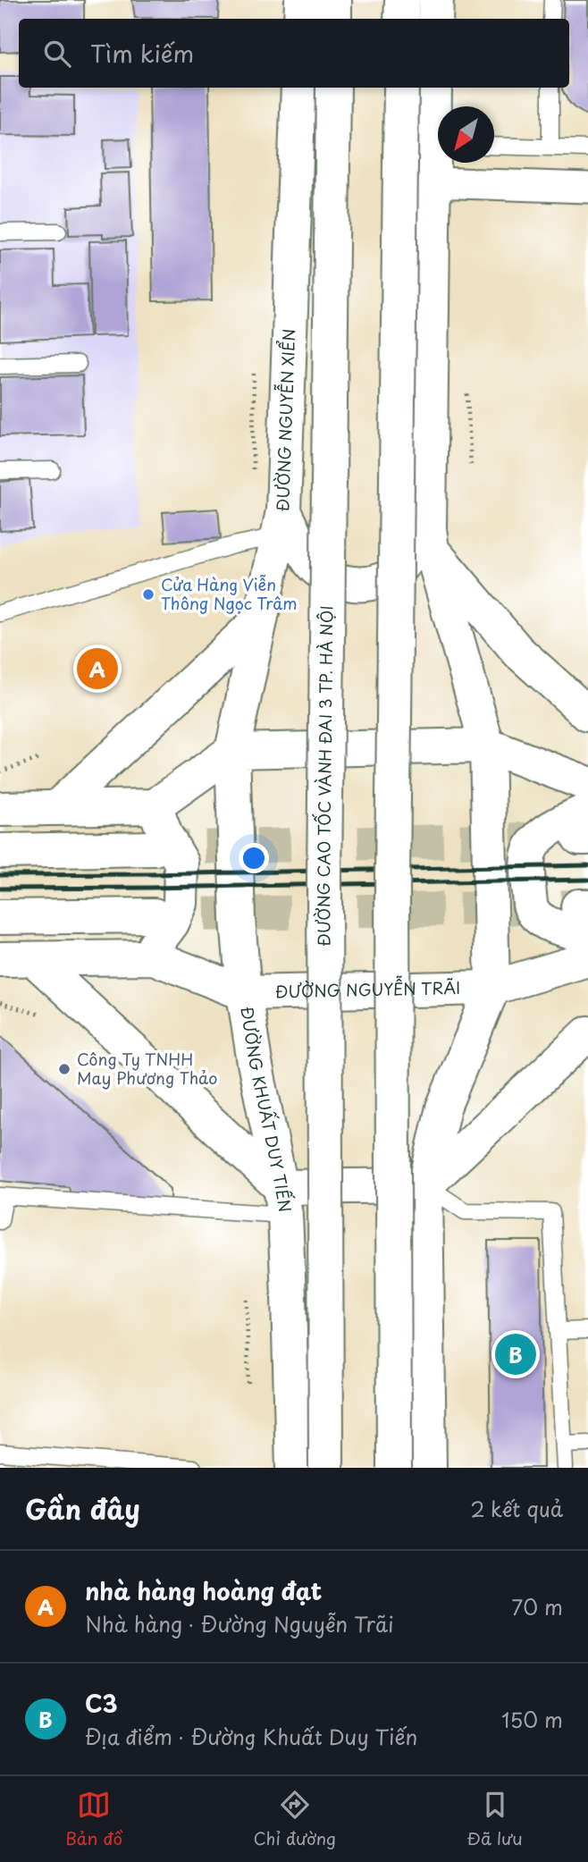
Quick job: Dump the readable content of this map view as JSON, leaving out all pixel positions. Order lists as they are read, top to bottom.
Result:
{
  "streets": {
    "main road": [
      "ĐƯỜNG NGUYỄN XIỂN",
      "ĐƯỜNG CAO TỐC VÀNH ĐAI 3 TP. HÀ NỘI",
      "ĐƯỜNG NGUYỄN TRÃI",
      "ĐƯỜNG KHUẤT DUY TIẾN"
    ]
  },
  "crossings": [
    ["ĐƯỜNG NGUYỄN XIỂN", "ĐƯỜNG KHUẤT DUY TIẾN"],
    ["ĐƯỜNG NGUYỄN TRÃI", "ĐƯỜNG KHUẤT DUY TIẾN"]
  ],
  "places": ["Cửa Hàng Viễn Thông Ngọc Trâm", "Công Ty TNHH May Phương Thảo"],
  "north": "bottom left",
  "page": {
    "search": "Tìm kiếm",
    "pins": ["A", "B"],
    "heading": ["Gần đây", "2 kết quả"],
    "list": [
      {
        "mark": "A",
        "name": "nhà hàng hoàng đạt",
        "note": "Nhà hàng · Đường Nguyễn Trãi",
        "value": "70 m"
      },
      {
        "mark": "B",
        "name": "C3",
        "note": "Địa điểm · Đường Khuất Duy Tiến",
        "value": "150 m"
      }
    ],
    "nav": ["Bản đồ", "Chỉ đường", "Đã lưu"]
  }
}
